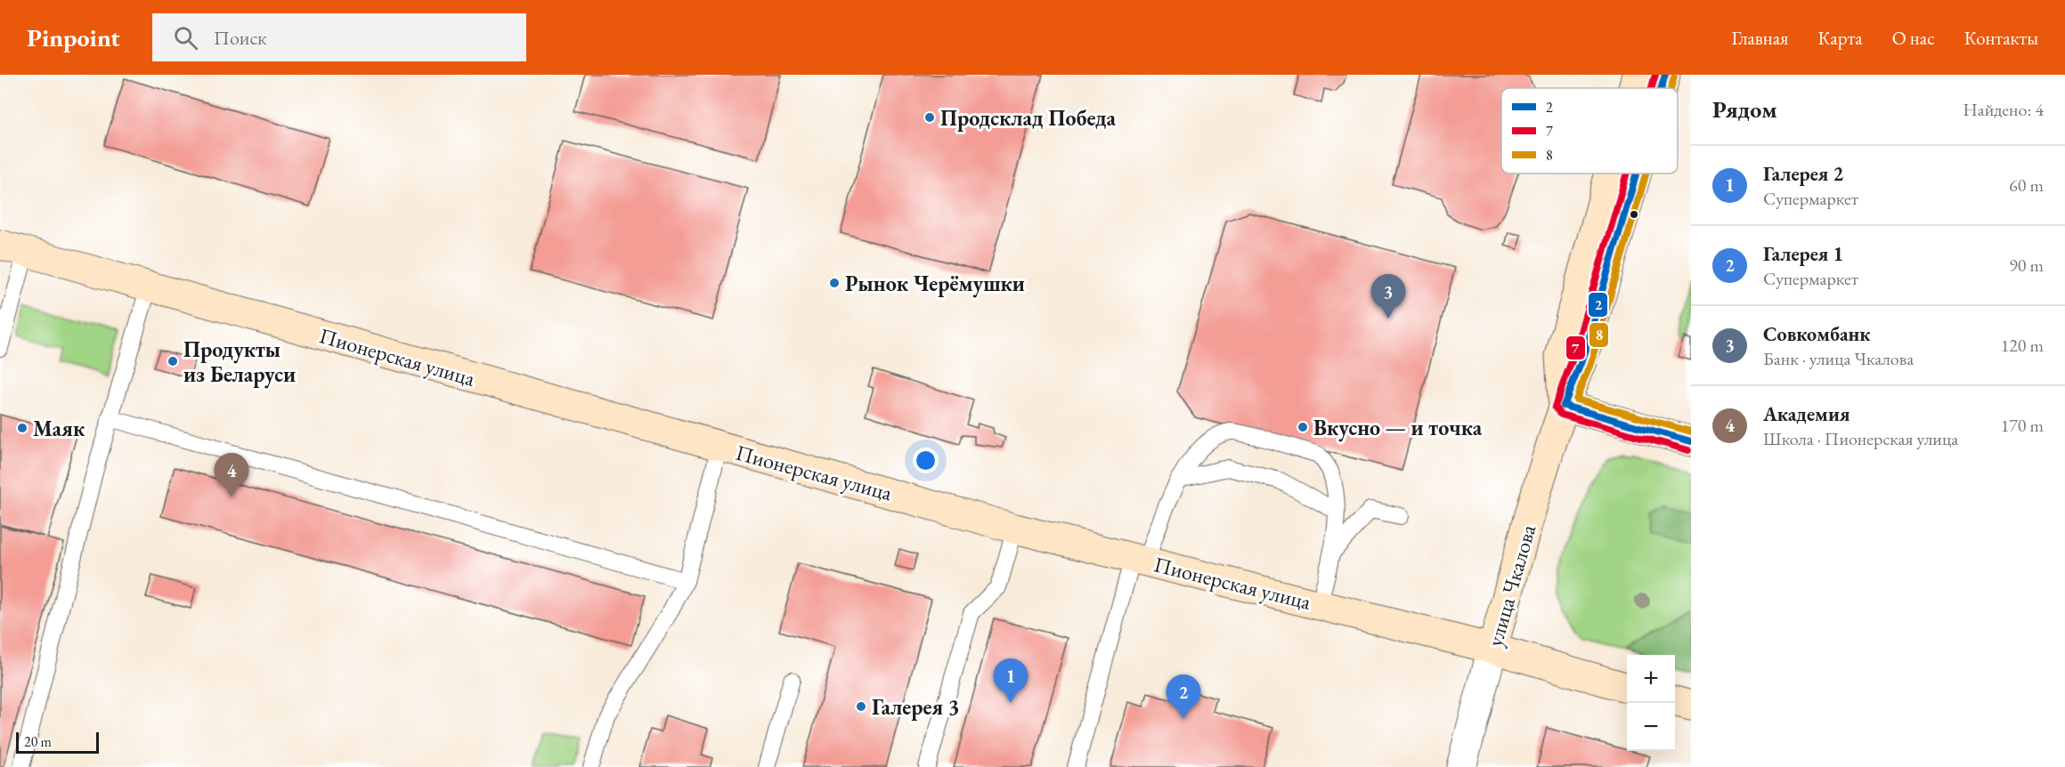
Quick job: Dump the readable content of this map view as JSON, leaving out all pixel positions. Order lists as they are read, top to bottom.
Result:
{
  "streets": {
    "main road": ["Пионерская улица", "улица Чкалова"]
  },
  "crossings": [
    ["Пионерская улица", "улица Чкалова"]
  ],
  "places": [
    "Продсклад Победа",
    "Рынок Черёмушки",
    "Продукты из Беларуси",
    "Вкусно — и точка",
    "Маяк",
    "Галерея 3"
  ],
  "lines": ["transit line 2", "transit line 7", "transit line 8"],
  "legend": ["2", "7", "8"],
  "scale_bar": "20 m",
  "page": {
    "header": "Pinpoint",
    "search": "Поиск",
    "nav": [
      "Главная",
      "Карта",
      "О нас",
      "Контакты"
    ],
    "heading": ["Рядом", "Найдено: 4"],
    "list": [
      {
        "mark": "1",
        "name": "Галерея 2",
        "note": "Супермаркет",
        "value": "60 m"
      },
      {
        "mark": "2",
        "name": "Галерея 1",
        "note": "Супермаркет",
        "value": "90 m"
      },
      {
        "mark": "3",
        "name": "Совкомбанк",
        "note": "Банк · улица Чкалова",
        "value": "120 m"
      },
      {
        "mark": "4",
        "name": "Академия",
        "note": "Школа · Пионерская улица",
        "value": "170 m"
      }
    ],
    "pins": [
      "3",
      "4",
      "1",
      "2"
    ],
    "map_buttons": ["+", "−"],
    "scale": "20 m"
  }
}
